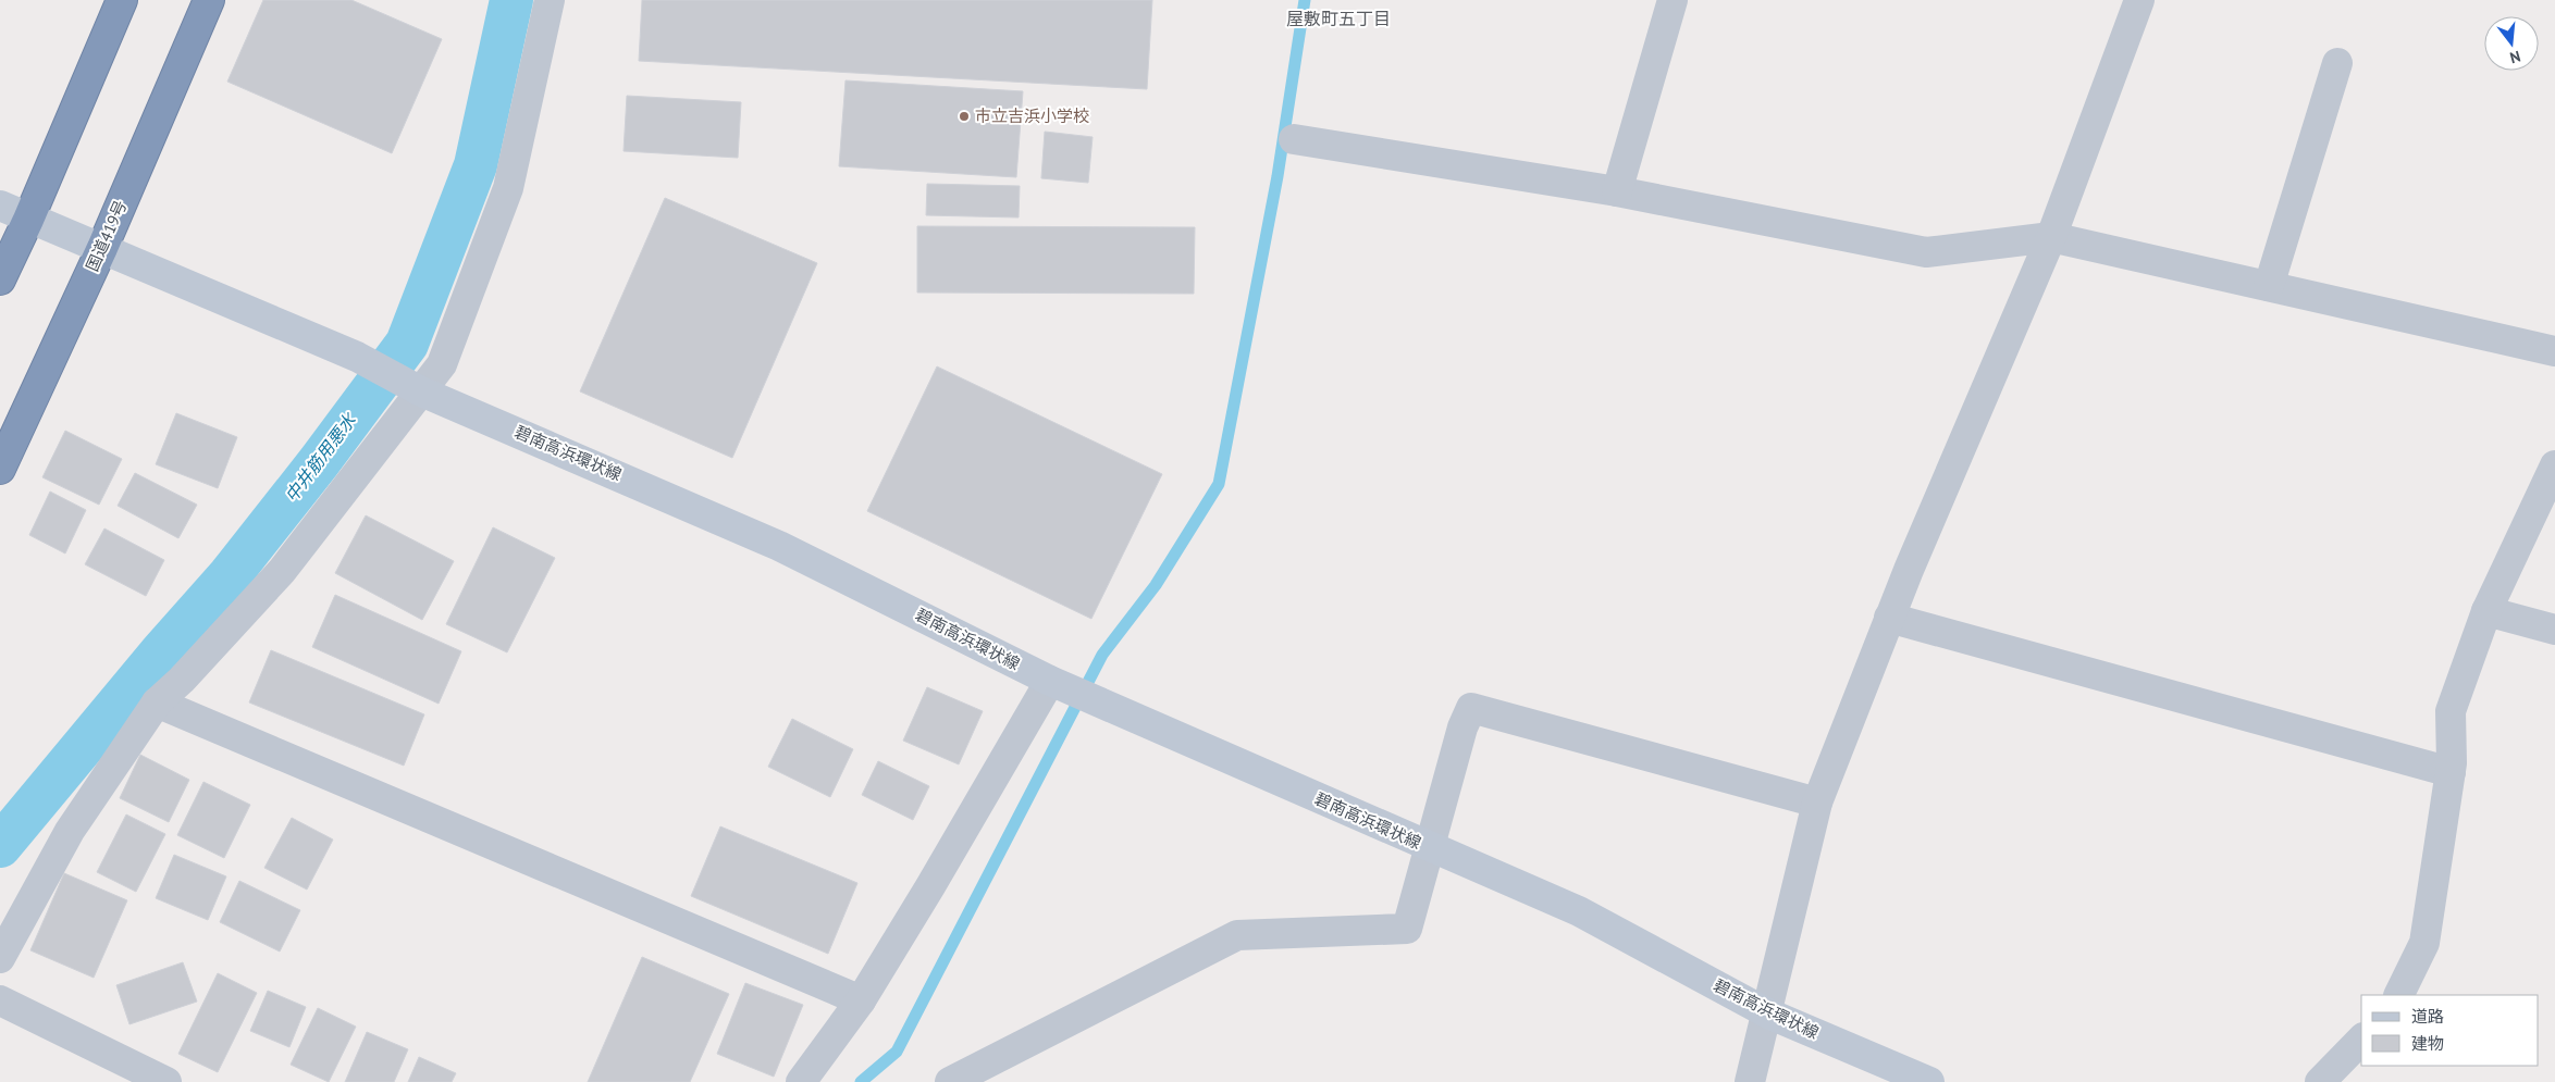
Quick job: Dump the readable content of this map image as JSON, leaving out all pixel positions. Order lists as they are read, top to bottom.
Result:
{
  "streets": {
    "highway": ["国道419号"],
    "main road": ["碧南高浜環状線"]
  },
  "crossings": [
    ["国道419号", "碧南高浜環状線"]
  ],
  "districts": ["屋敷町五丁目"],
  "water": ["中井筋用悪水"],
  "places": ["市立吉浜小学校"],
  "legend": ["道路", "建物"],
  "north": "bottom"
}
